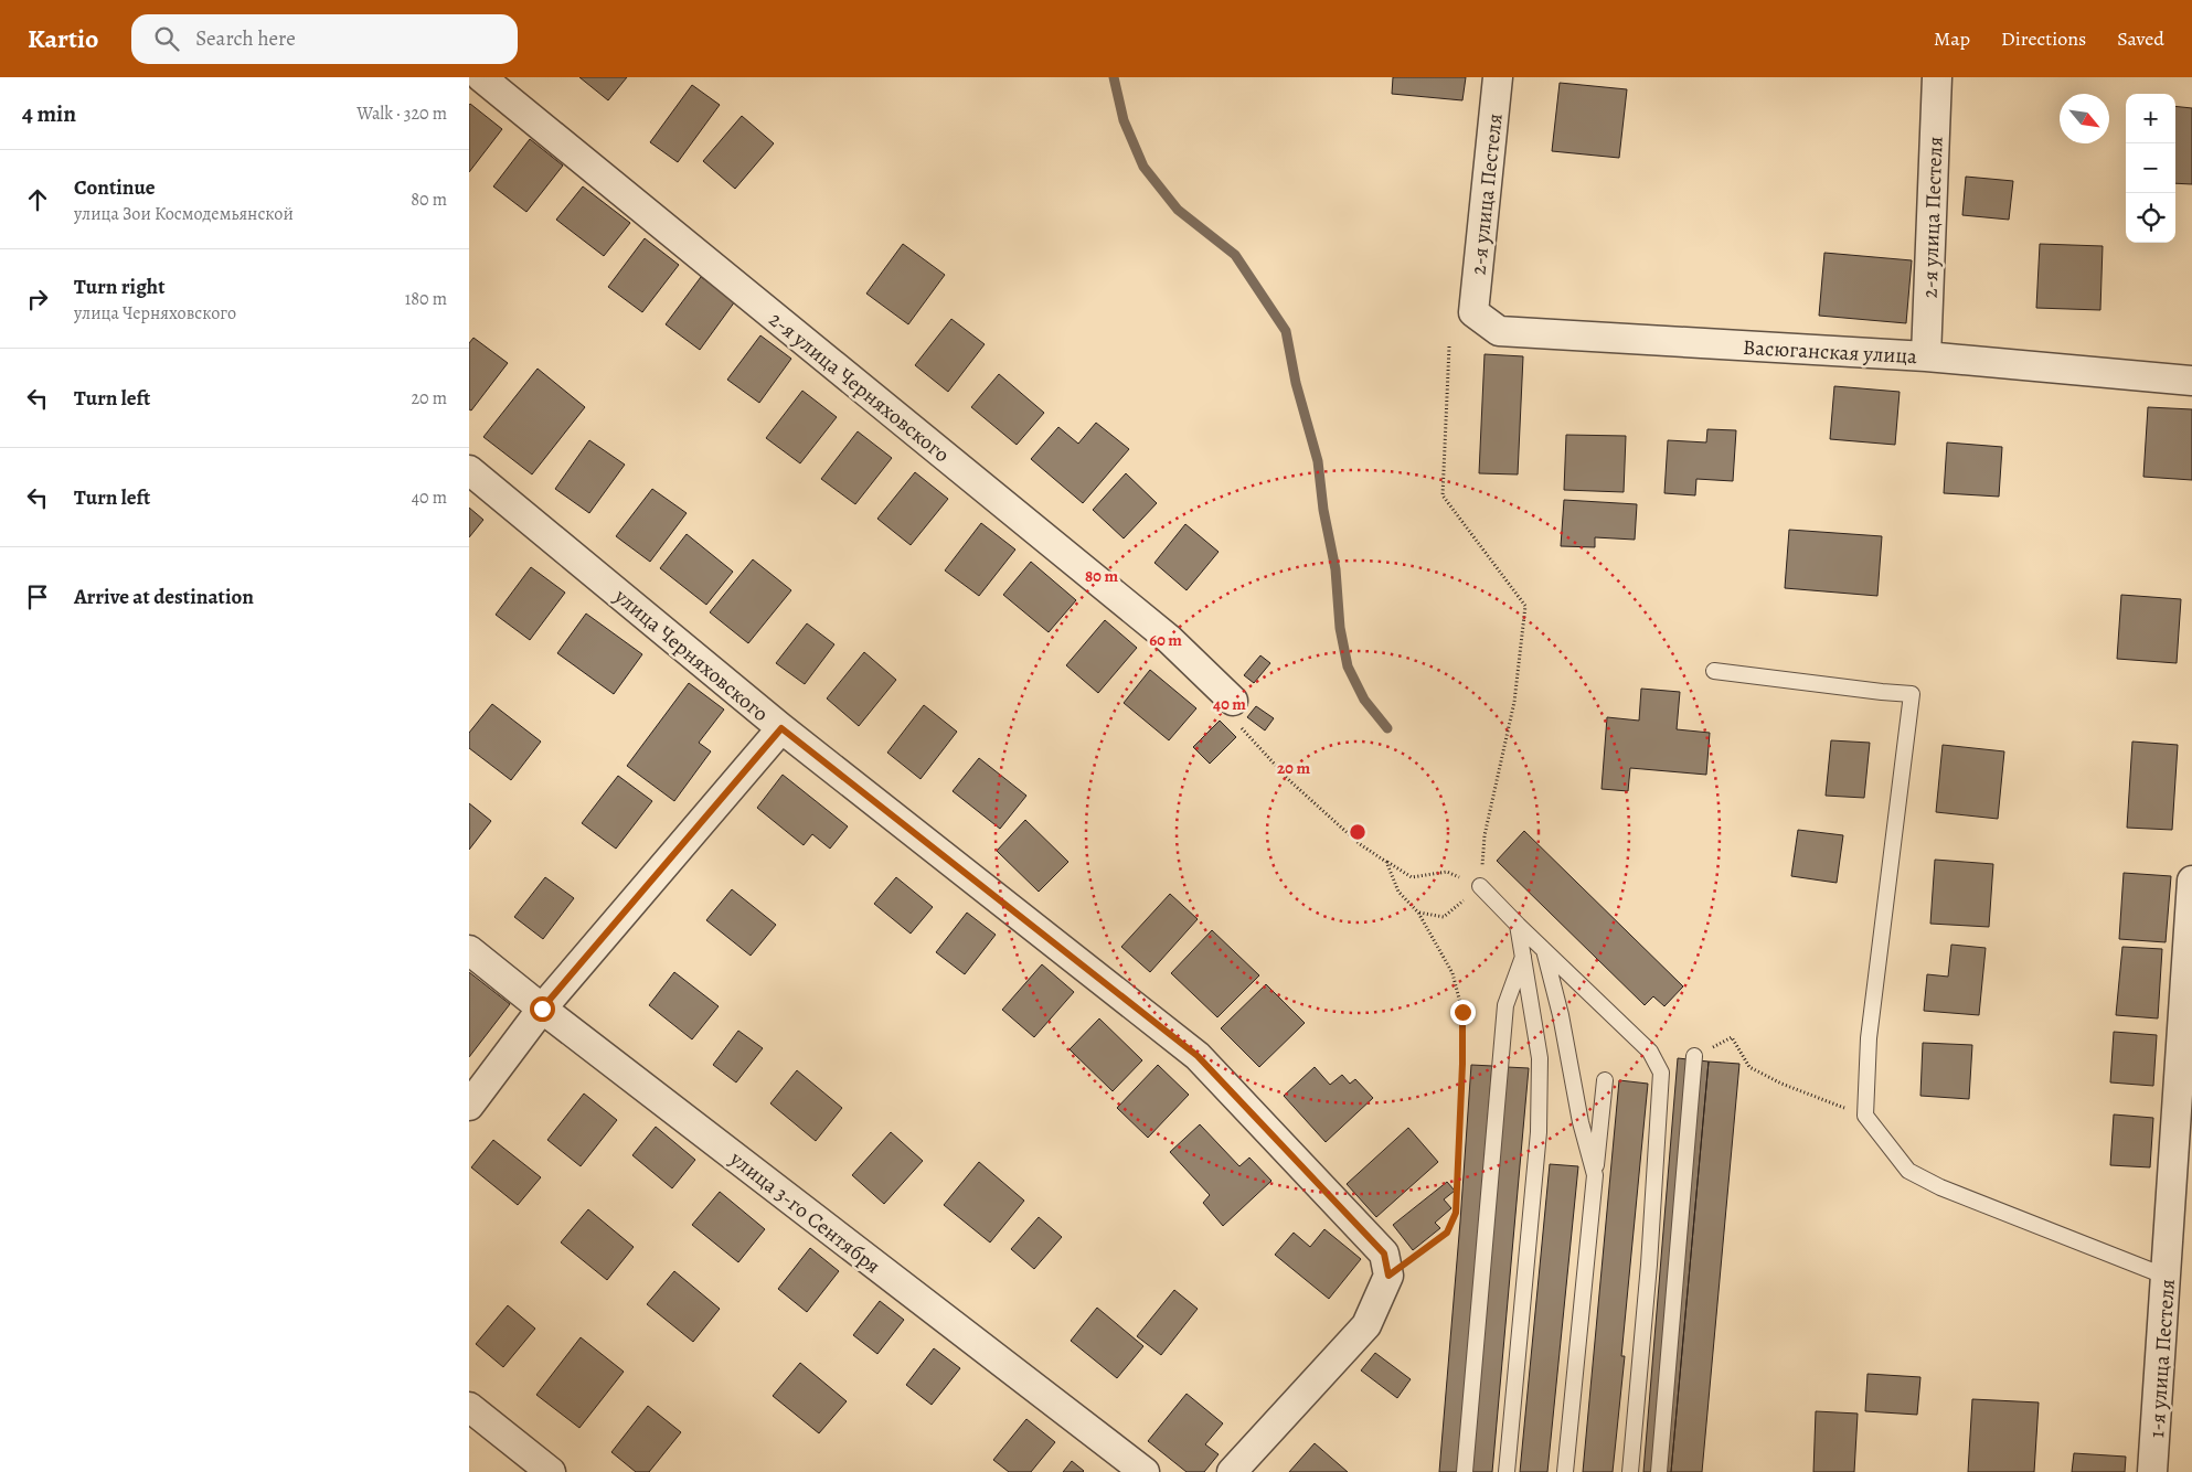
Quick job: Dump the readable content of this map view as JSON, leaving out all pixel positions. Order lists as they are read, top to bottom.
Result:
{
  "streets": {
    "street": [
      "2-я улица Пестеля",
      "Васюганская улица",
      "2-я улица Черняховского",
      "улица Черняховского",
      "улица 3-го Сентября",
      "1-я улица Пестеля"
    ]
  },
  "crossings": [
    ["2-я улица Пестеля", "Васюганская улица"]
  ],
  "north": "bottom right",
  "page": {
    "header": "Kartio",
    "search": "Search here",
    "nav": ["Map", "Directions", "Saved"],
    "heading": ["4 min", "Walk · 320 m"],
    "map_buttons": ["+", "−"],
    "list": [
      ["Continue", "улица Зои Космодемьянской", "80 m"],
      ["Turn right", "улица Черняховского", "180 m"],
      ["Turn left", "20 m"],
      ["Turn left", "40 m"],
      "Arrive at destination"
    ]
  },
  "rings": [
    "80 m",
    "60 m",
    "40 m",
    "20 m"
  ]
}
